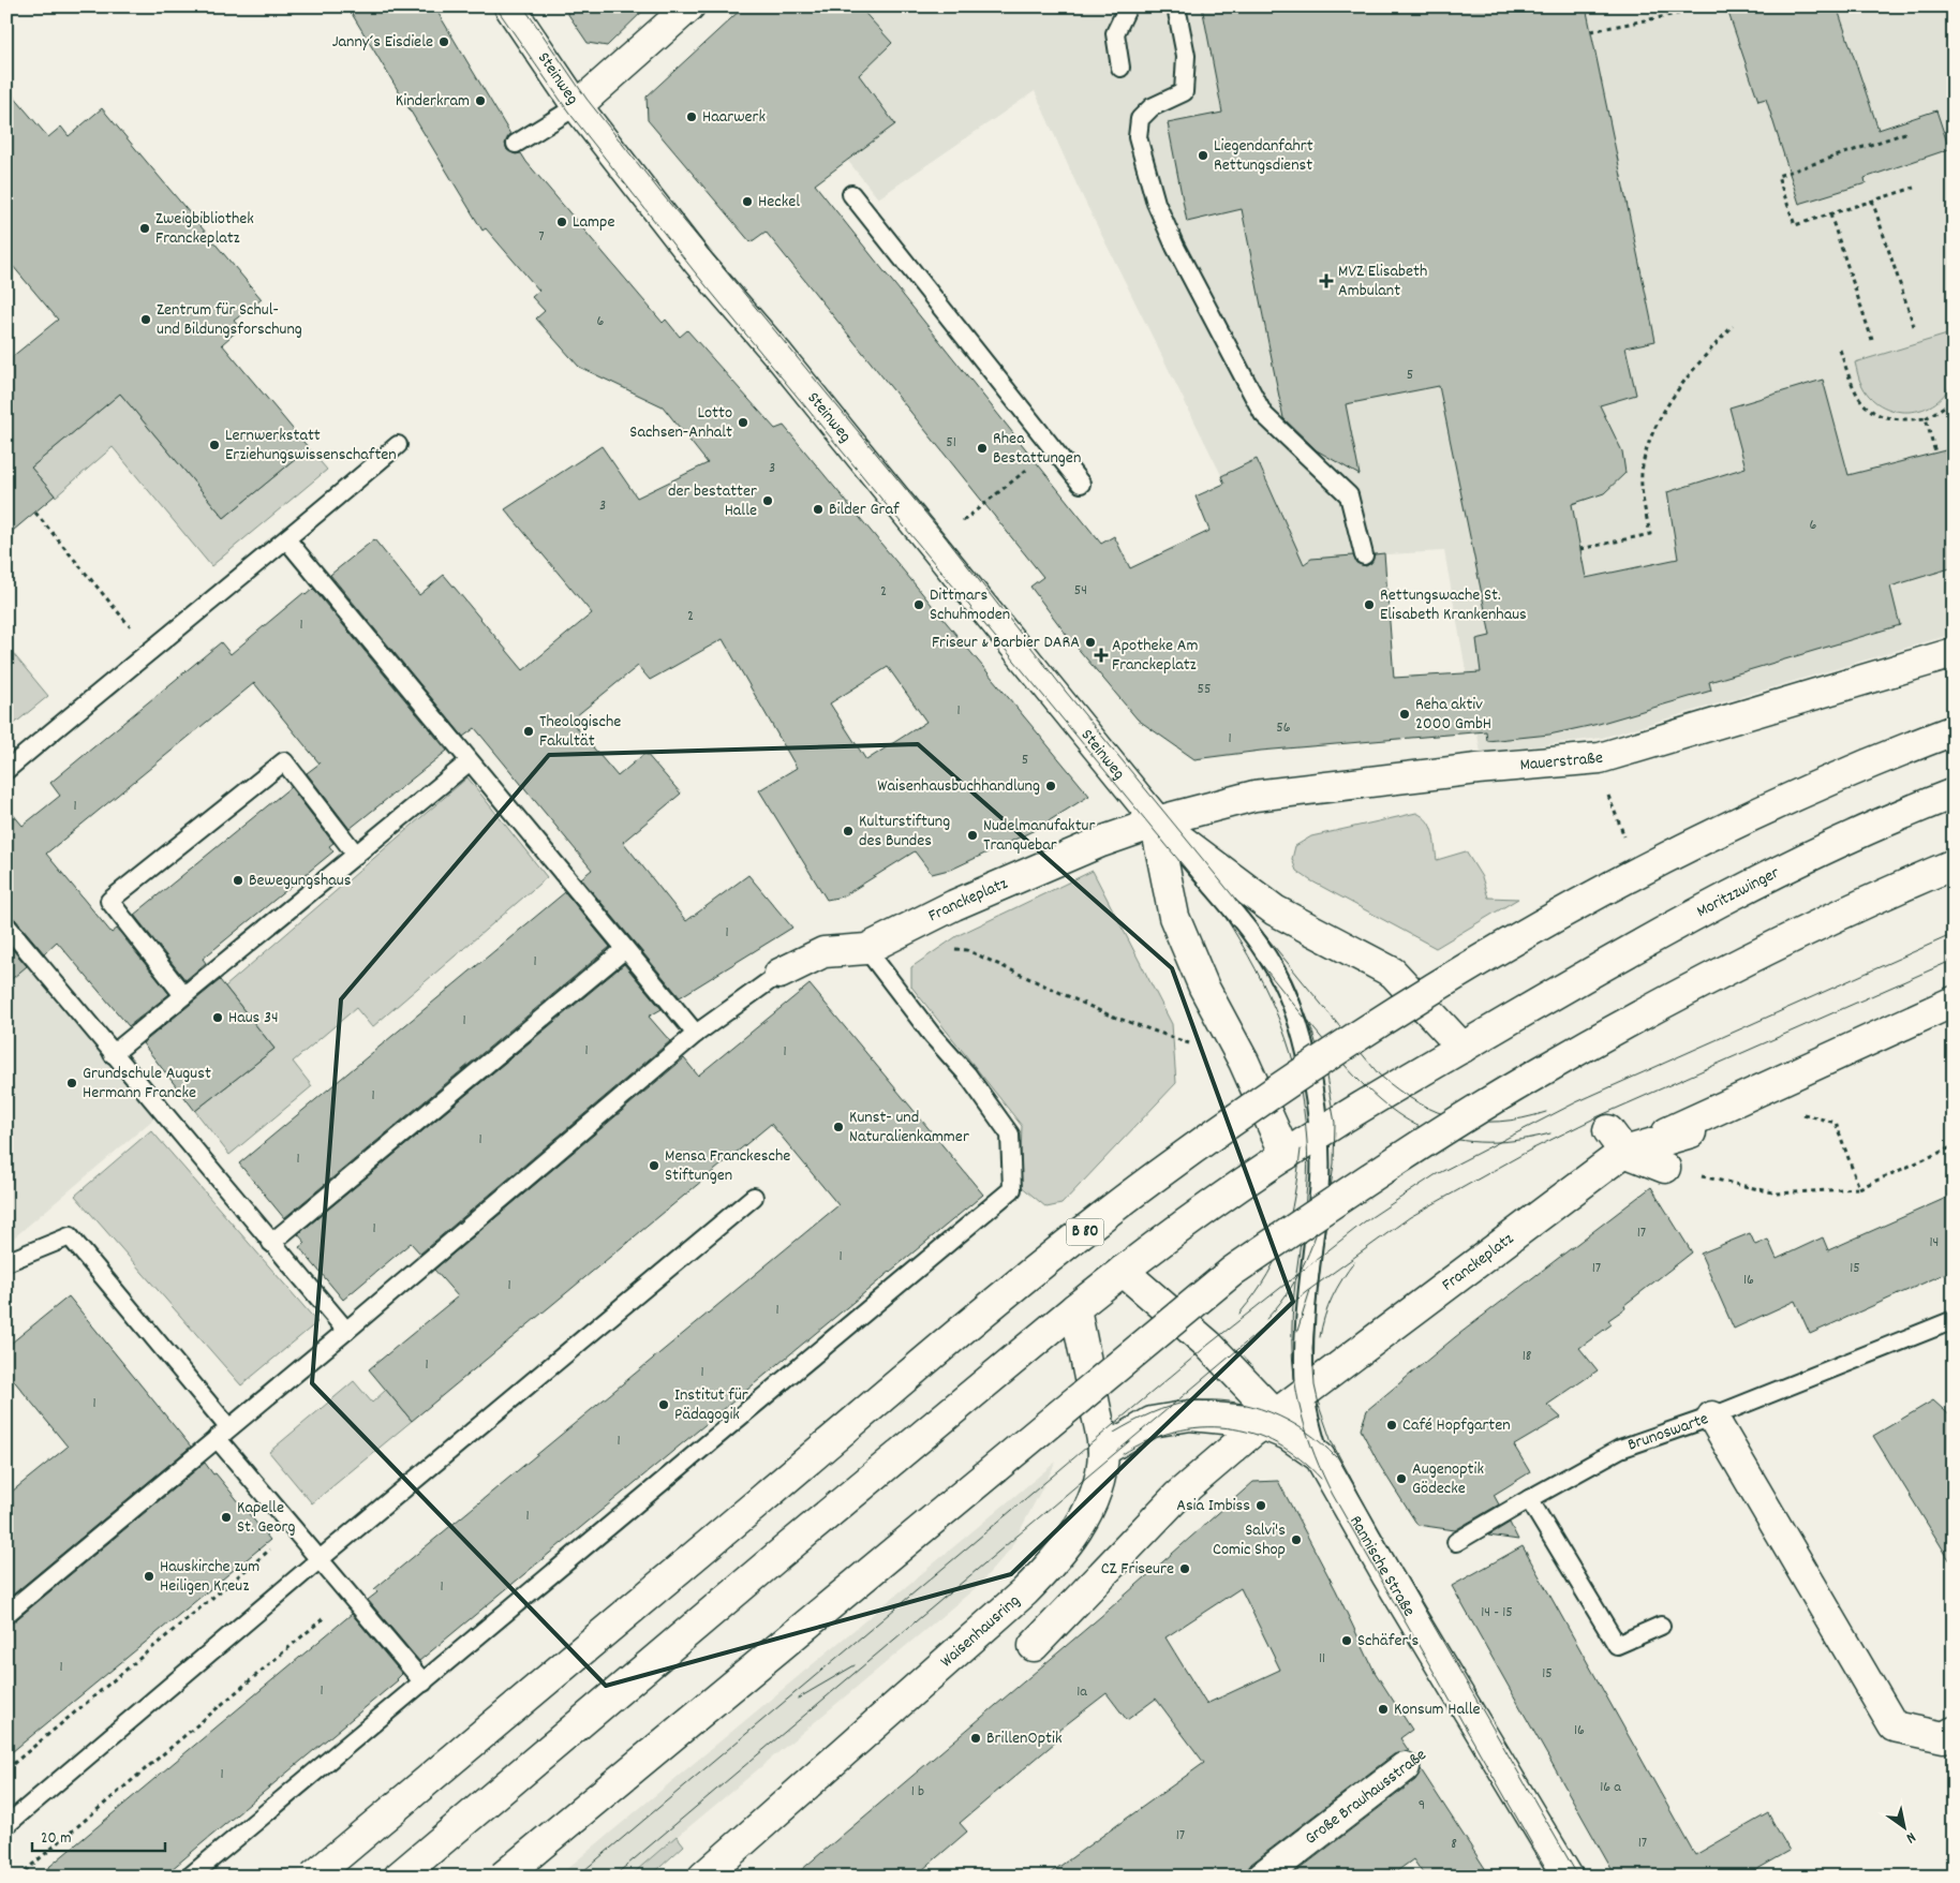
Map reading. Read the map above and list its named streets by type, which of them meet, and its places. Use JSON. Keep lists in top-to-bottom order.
{
  "streets": {
    "street": [
      "Steinweg",
      "Mauerstraße",
      "Moritzzwinger",
      "Franckeplatz",
      "B 80",
      "Brunoswarte",
      "Rannische Straße",
      "Waisenhausring",
      "Große Brauhausstraße"
    ]
  },
  "crossings": [
    ["Steinweg", "Mauerstraße"],
    ["Steinweg", "Franckeplatz"],
    ["Mauerstraße", "Franckeplatz"],
    ["Franckeplatz", "Rannische Straße"]
  ],
  "places": {
    "other": [
      "Janny´s Eisdiele",
      "Kinderkram",
      "Haarwerk",
      "Liegendanfahrt Rettungsdienst",
      "Heckel",
      "Lampe",
      "Zweigbibliothek Franckeplatz",
      "Zentrum für Schul- und Bildungsforschung",
      "Lotto Sachsen-Anhalt",
      "Lernwerkstatt Erziehungswissenschaften",
      "Rhea Bestattungen",
      "der bestatter Halle",
      "Bilder Graf",
      "Dittmars Schuhmoden",
      "Rettungswache St. Elisabeth Krankenhaus",
      "Friseur & Barbier DARA",
      "Reha aktiv 2000 GmbH",
      "Theologische Fakultät",
      "Waisenhausbuchhandlung",
      "Kulturstiftung des Bundes",
      "Nudelmanufaktur Tranquebar",
      "Bewegungshaus",
      "Haus 34",
      "Grundschule August Hermann Francke",
      "Kunst- und Naturalienkammer",
      "Mensa Franckesche Stiftungen",
      "Institut für Pädagogik",
      "Café Hopfgarten",
      "Augenoptik Gödecke",
      "Asia Imbiss",
      "Kapelle St. Georg",
      "Salvi's Comic Shop",
      "CZ Friseure",
      "Hauskirche zum Heiligen Kreuz",
      "Schäfer's",
      "Konsum Halle",
      "BrillenOptik"
    ],
    "health": ["MVZ Elisabeth Ambulant", "Apotheke Am Franckeplatz"]
  },
  "house_numbers": [
    "7",
    "6",
    "5",
    "51",
    "3",
    "3",
    "6",
    "54",
    "2",
    "2",
    "1",
    "55",
    "1",
    "56",
    "1",
    "5",
    "1",
    "1",
    "1",
    "1",
    "1",
    "1",
    "1",
    "1",
    "1",
    "1",
    "17",
    "14",
    "1",
    "17",
    "15",
    "16",
    "1",
    "1",
    "18",
    "1",
    "1",
    "1",
    "1",
    "1",
    "1",
    "14 - 15",
    "11",
    "1",
    "15",
    "1",
    "1a",
    "16",
    "1",
    "16 a",
    "1 b",
    "9",
    "17",
    "17",
    "8"
  ],
  "scale_bar": "20 m",
  "north": "bottom right"
}
